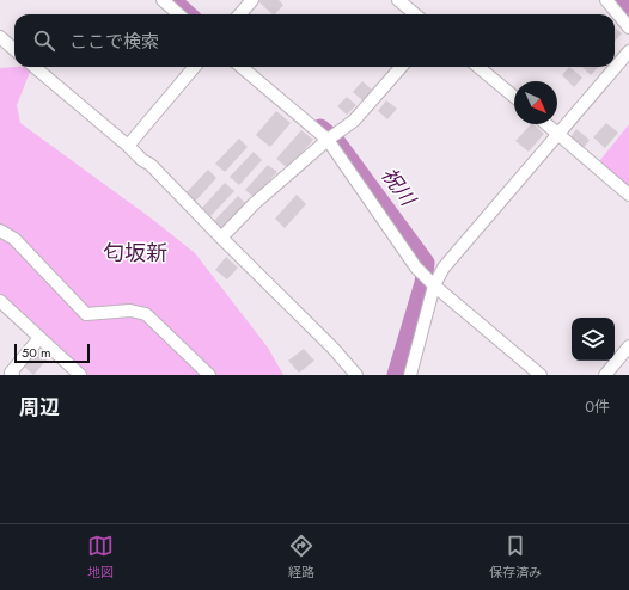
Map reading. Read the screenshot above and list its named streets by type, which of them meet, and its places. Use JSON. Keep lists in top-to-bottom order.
{
  "districts": ["匂坂新"],
  "water": ["祝川"],
  "scale_bar": "50 m",
  "north": "bottom right",
  "page": {
    "search": "ここで検索",
    "scale": "50 m",
    "heading": ["周辺", "0件"],
    "nav": ["地図", "経路", "保存済み"]
  }
}
